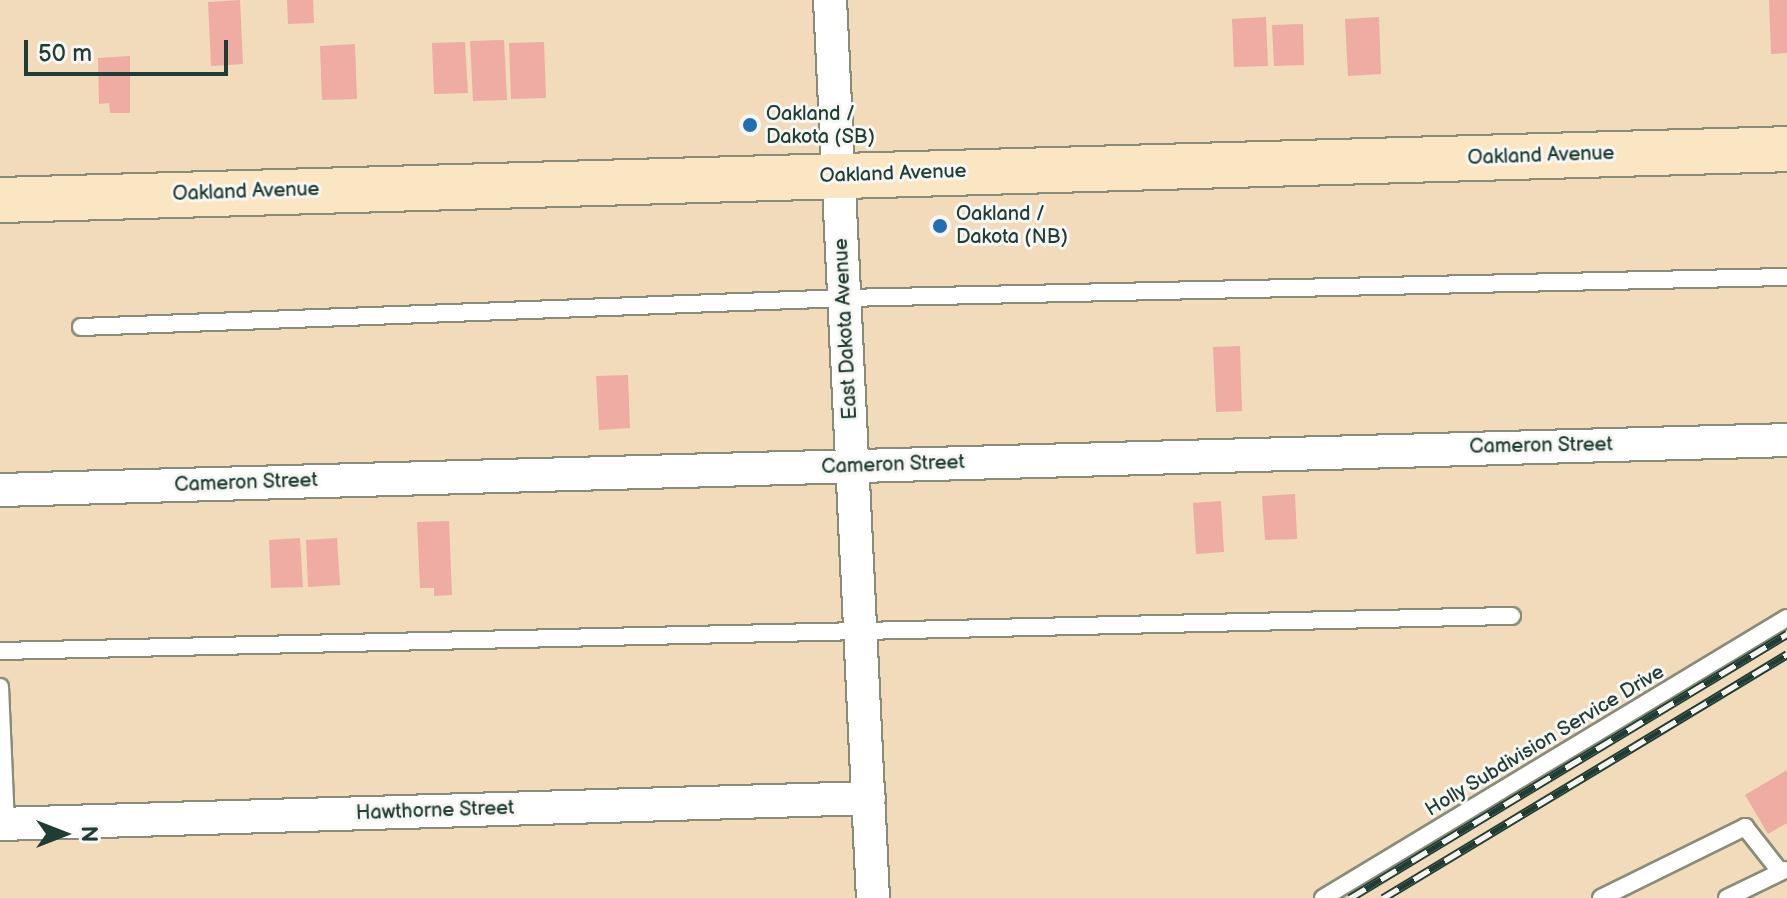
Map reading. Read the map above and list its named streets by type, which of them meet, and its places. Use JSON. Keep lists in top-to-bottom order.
{
  "streets": {
    "street": [
      "Oakland Avenue",
      "East Dakota Avenue",
      "Cameron Street",
      "Hawthorne Street"
    ],
    "lane": ["Holly Subdivision Service Drive"]
  },
  "crossings": [
    ["Oakland Avenue", "East Dakota Avenue"],
    ["East Dakota Avenue", "Cameron Street"],
    ["East Dakota Avenue", "Hawthorne Street"]
  ],
  "places": ["Oakland / Dakota (SB)", "Oakland / Dakota (NB)"],
  "scale_bar": "50 m",
  "north": "right"
}
